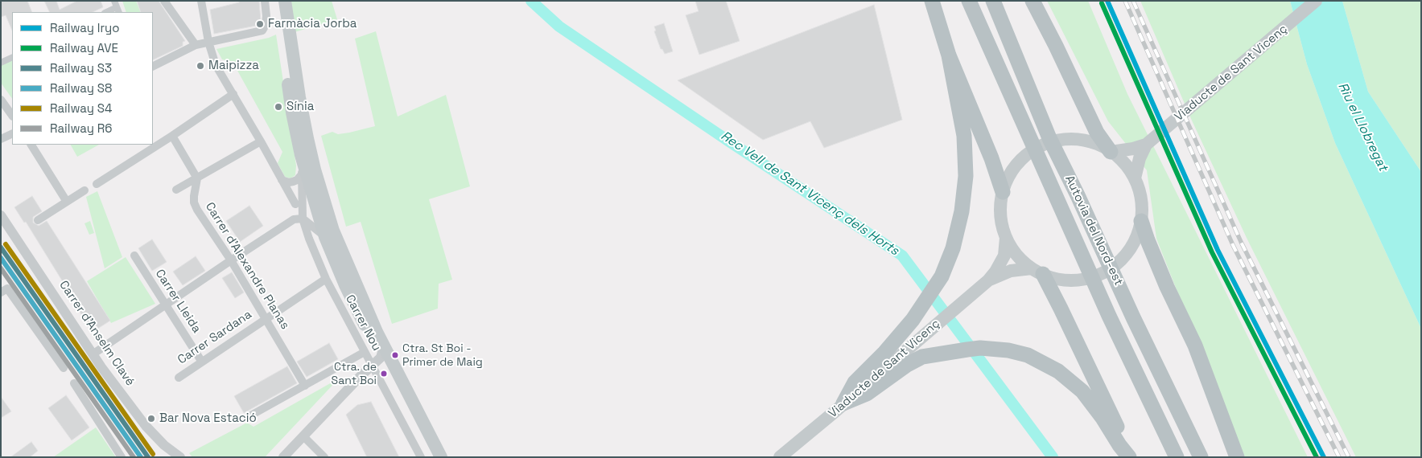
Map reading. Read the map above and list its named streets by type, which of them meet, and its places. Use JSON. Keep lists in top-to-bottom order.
{
  "streets": {
    "highway": ["Autovia del Nord-est"],
    "main road": ["Viaducte de Sant Vicenç"],
    "street": [
      "Carrer d'Alexandre Planas",
      "Carrer Lleida",
      "Carrer Nou",
      "Carrer d'Anselm Clavé",
      "Carrer Sardana"
    ]
  },
  "crossings": [
    ["Carrer d'Alexandre Planas", "Carrer Sardana"],
    ["Carrer Lleida", "Carrer Sardana"],
    ["Carrer Nou", "Carrer Sardana"]
  ],
  "water": ["Riu el Llobregat", "Rec Vell de Sant Vicenç dels Horts"],
  "places": [
    "Farmàcia Jorba",
    "Maipizza",
    "Sínia",
    "Ctra. St Boi - Primer de Maig",
    "Ctra. de Sant Boi",
    "Bar Nova Estació"
  ],
  "lines": [
    "rail line Iryo",
    "rail line AVE",
    "rail line S4",
    "rail line S3",
    "rail line S8",
    "rail line R6"
  ],
  "legend": [
    "Railway Iryo",
    "Railway AVE",
    "Railway S3",
    "Railway S8",
    "Railway S4",
    "Railway R6"
  ]
}
